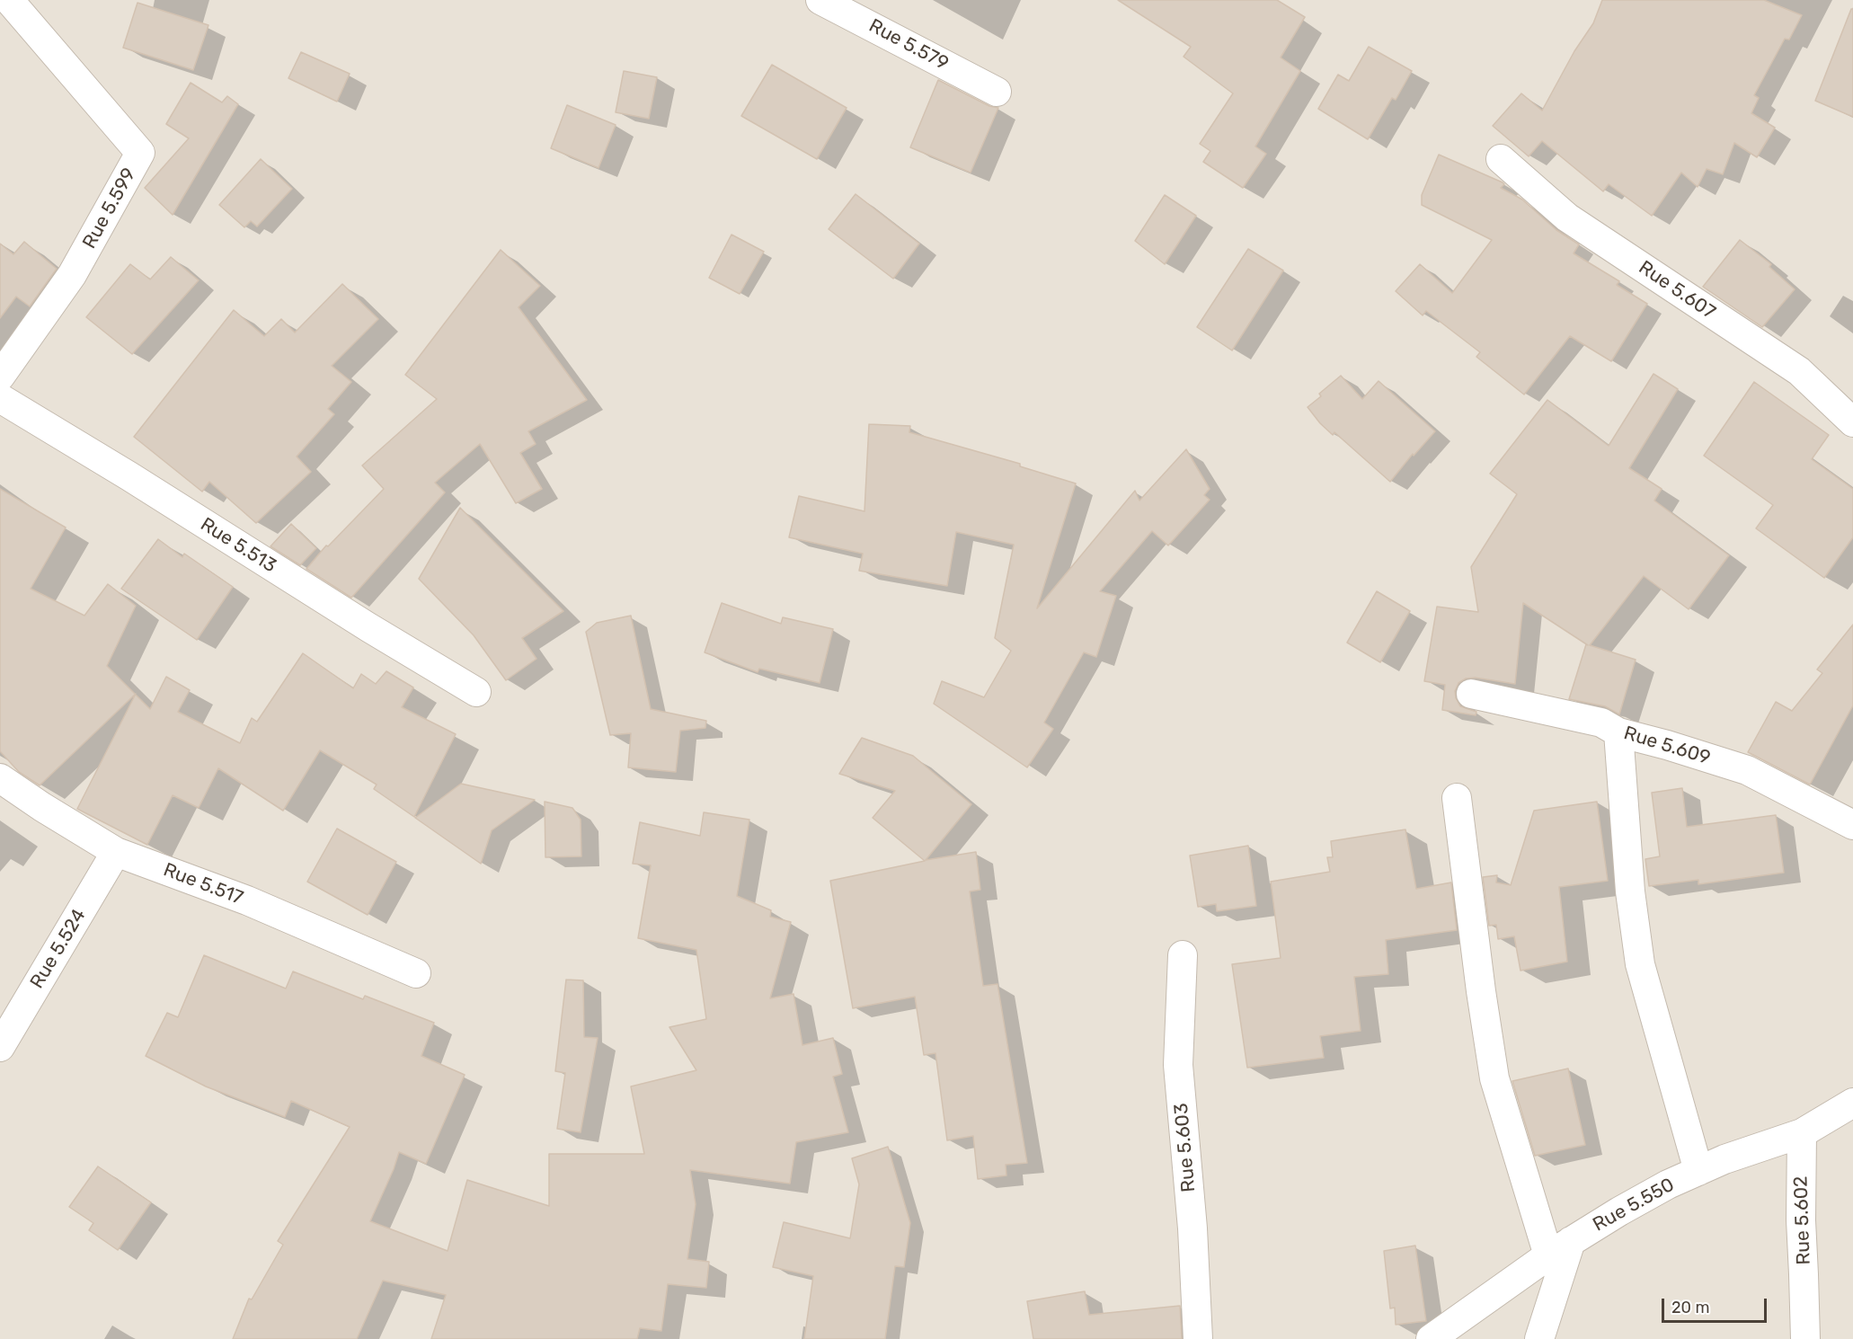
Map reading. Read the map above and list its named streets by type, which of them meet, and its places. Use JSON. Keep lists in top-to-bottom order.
{
  "streets": {
    "street": [
      "Rue 5.579",
      "Rue 5.599",
      "Rue 5.607",
      "Rue 5.513",
      "Rue 5.609",
      "Rue 5.517",
      "Rue 5.524",
      "Rue 5.603",
      "Rue 5.550",
      "Rue 5.602"
    ]
  },
  "crossings": [
    ["Rue 5.517", "Rue 5.524"],
    ["Rue 5.550", "Rue 5.602"]
  ],
  "scale_bar": "20 m"
}
